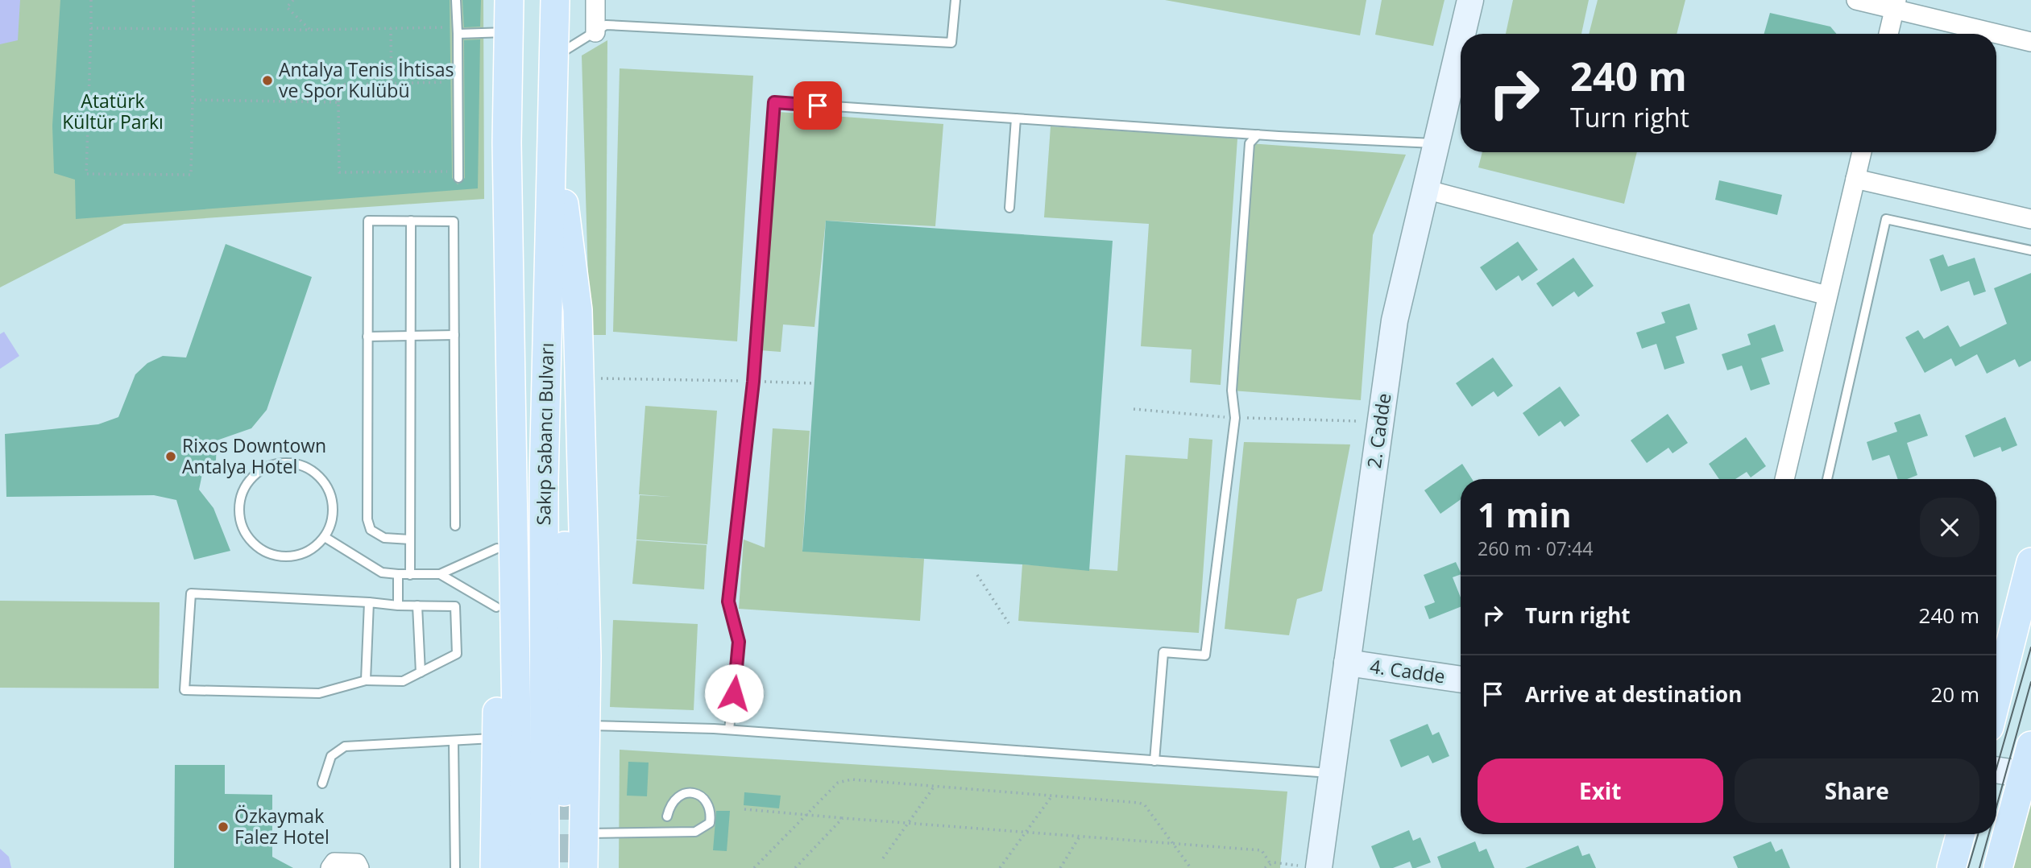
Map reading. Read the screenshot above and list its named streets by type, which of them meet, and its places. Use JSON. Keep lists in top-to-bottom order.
{
  "streets": {
    "main road": ["Sakıp Sabancı Bulvarı"],
    "street": ["2. Cadde", "4. Cadde"]
  },
  "crossings": [
    ["2. Cadde", "4. Cadde"]
  ],
  "parks": ["Atatürk Kültür Parkı"],
  "places": ["Antalya Tenis İhtisas ve Spor Kulübü", "Rixos Downtown Antalya Hotel", "Özkaymak Falez Hotel"],
  "page": {
    "turn": ["240 m", "Turn right"],
    "heading": ["1 min", "260 m · 07:44"],
    "list": [
      {
        "name": "Turn right",
        "value": "240 m"
      },
      {
        "name": "Arrive at destination",
        "value": "20 m"
      }
    ],
    "buttons": ["Exit", "Share"]
  }
}
